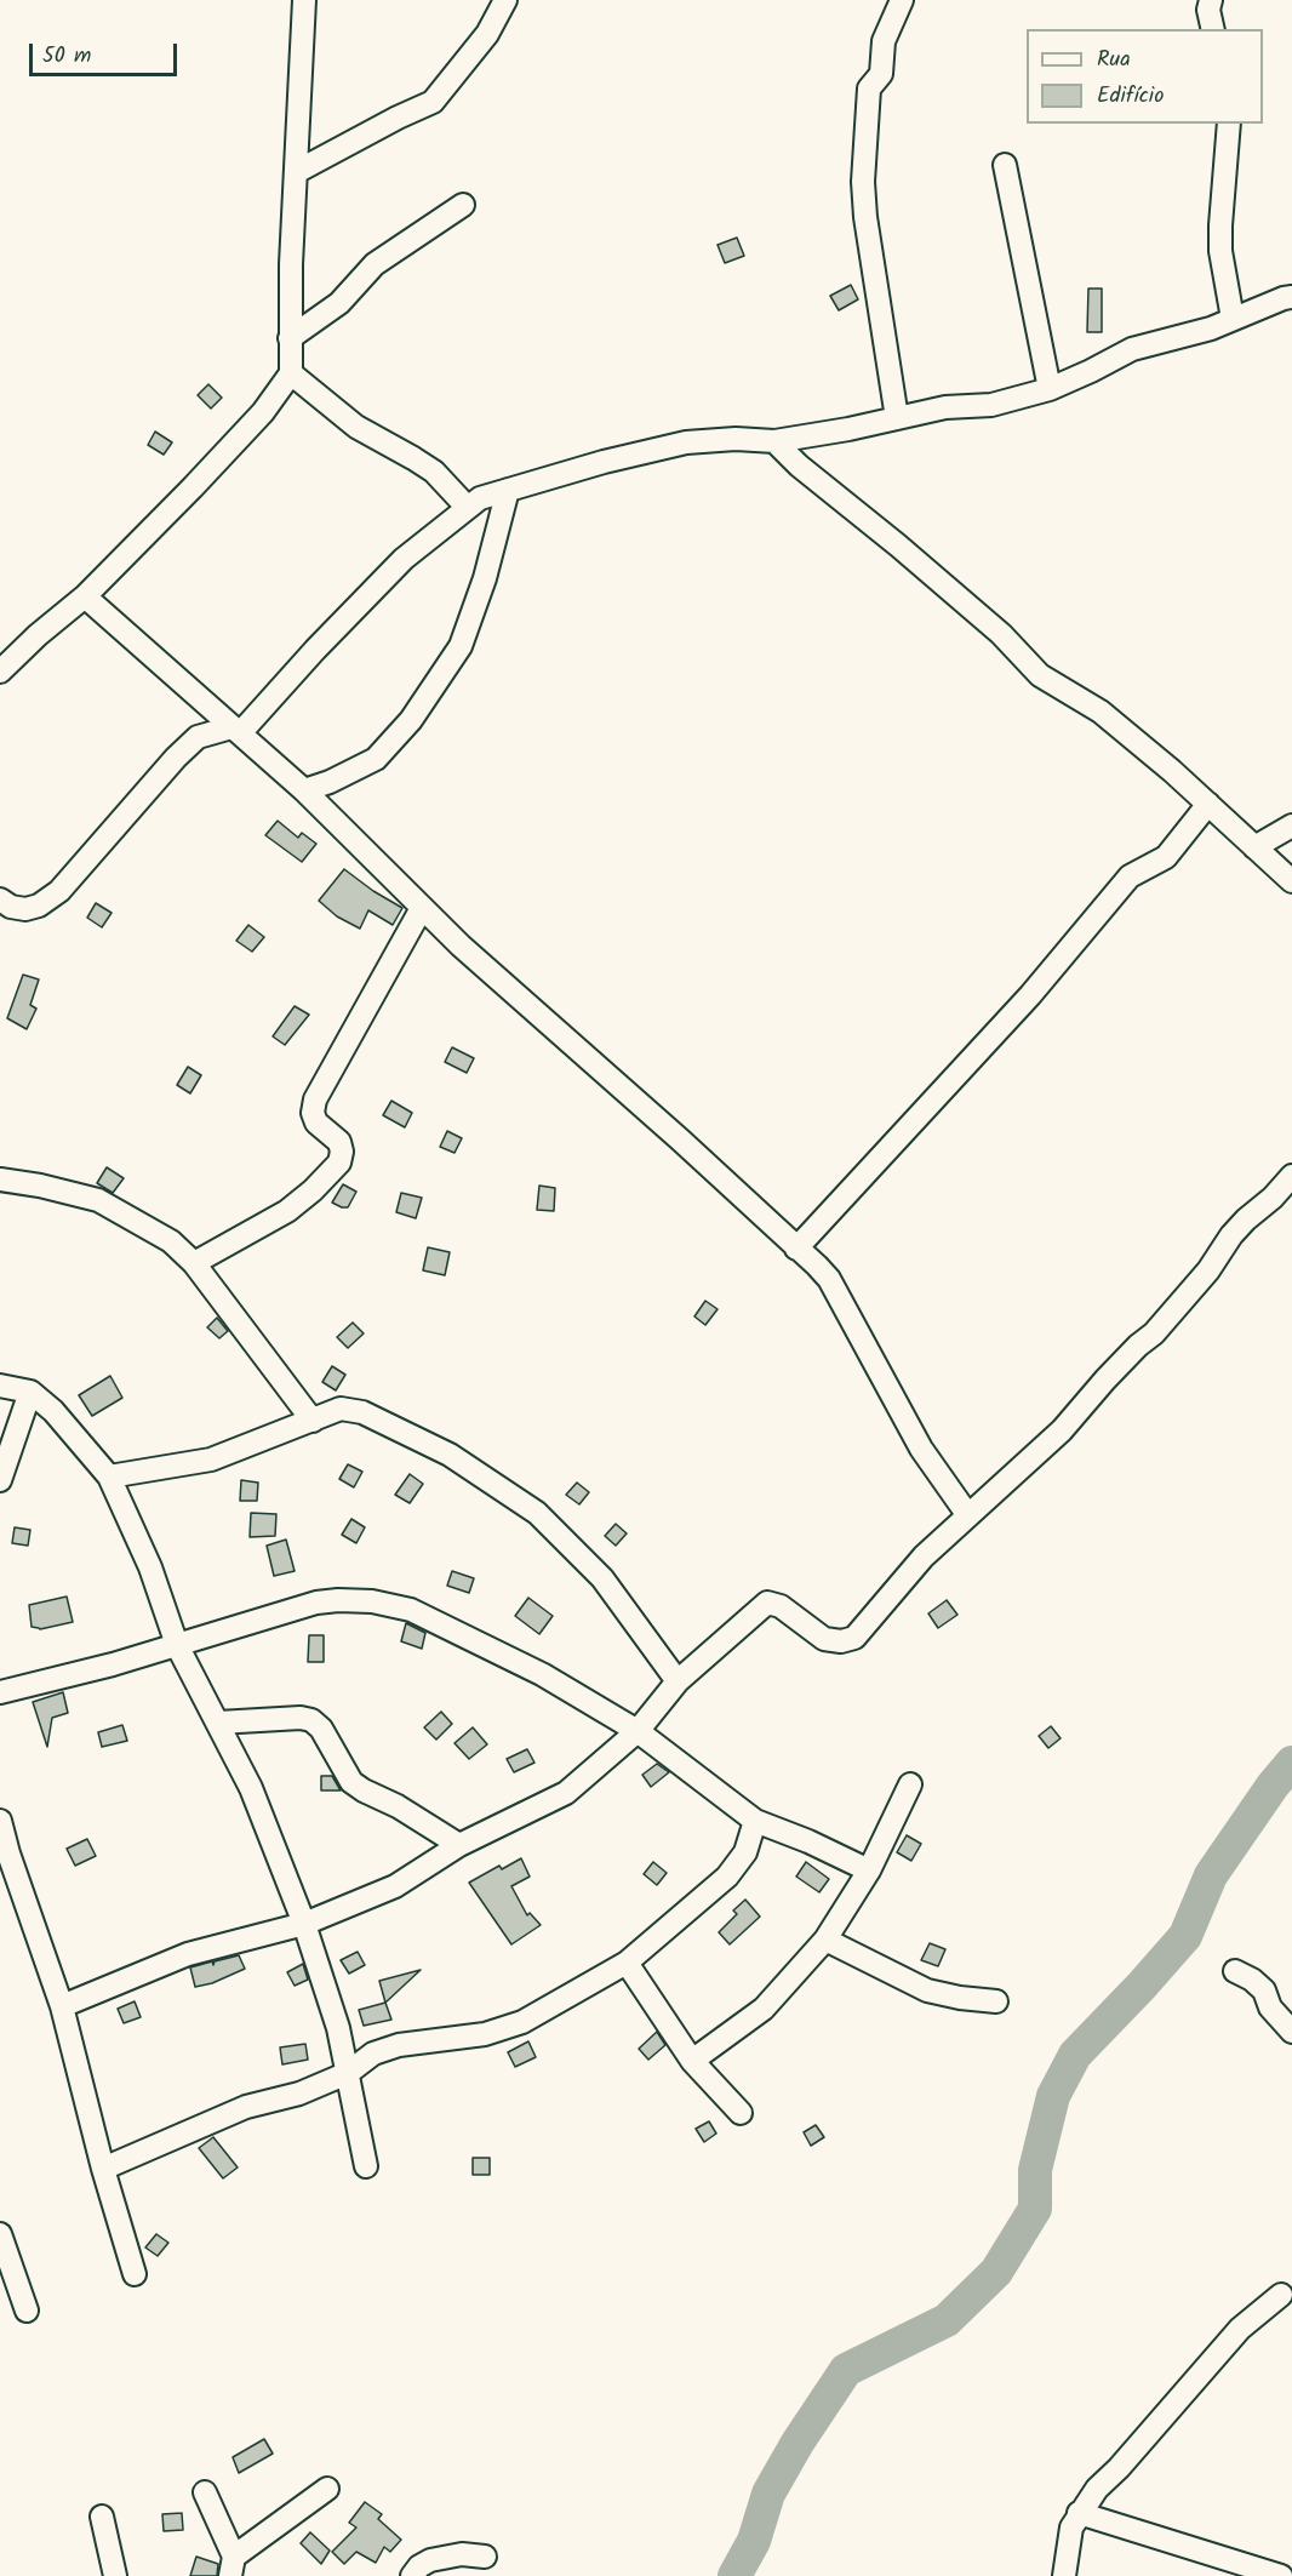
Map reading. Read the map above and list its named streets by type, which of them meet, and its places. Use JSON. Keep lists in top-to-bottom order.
{
  "legend": ["Rua", "Edifício"],
  "scale_bar": "50 m"
}
